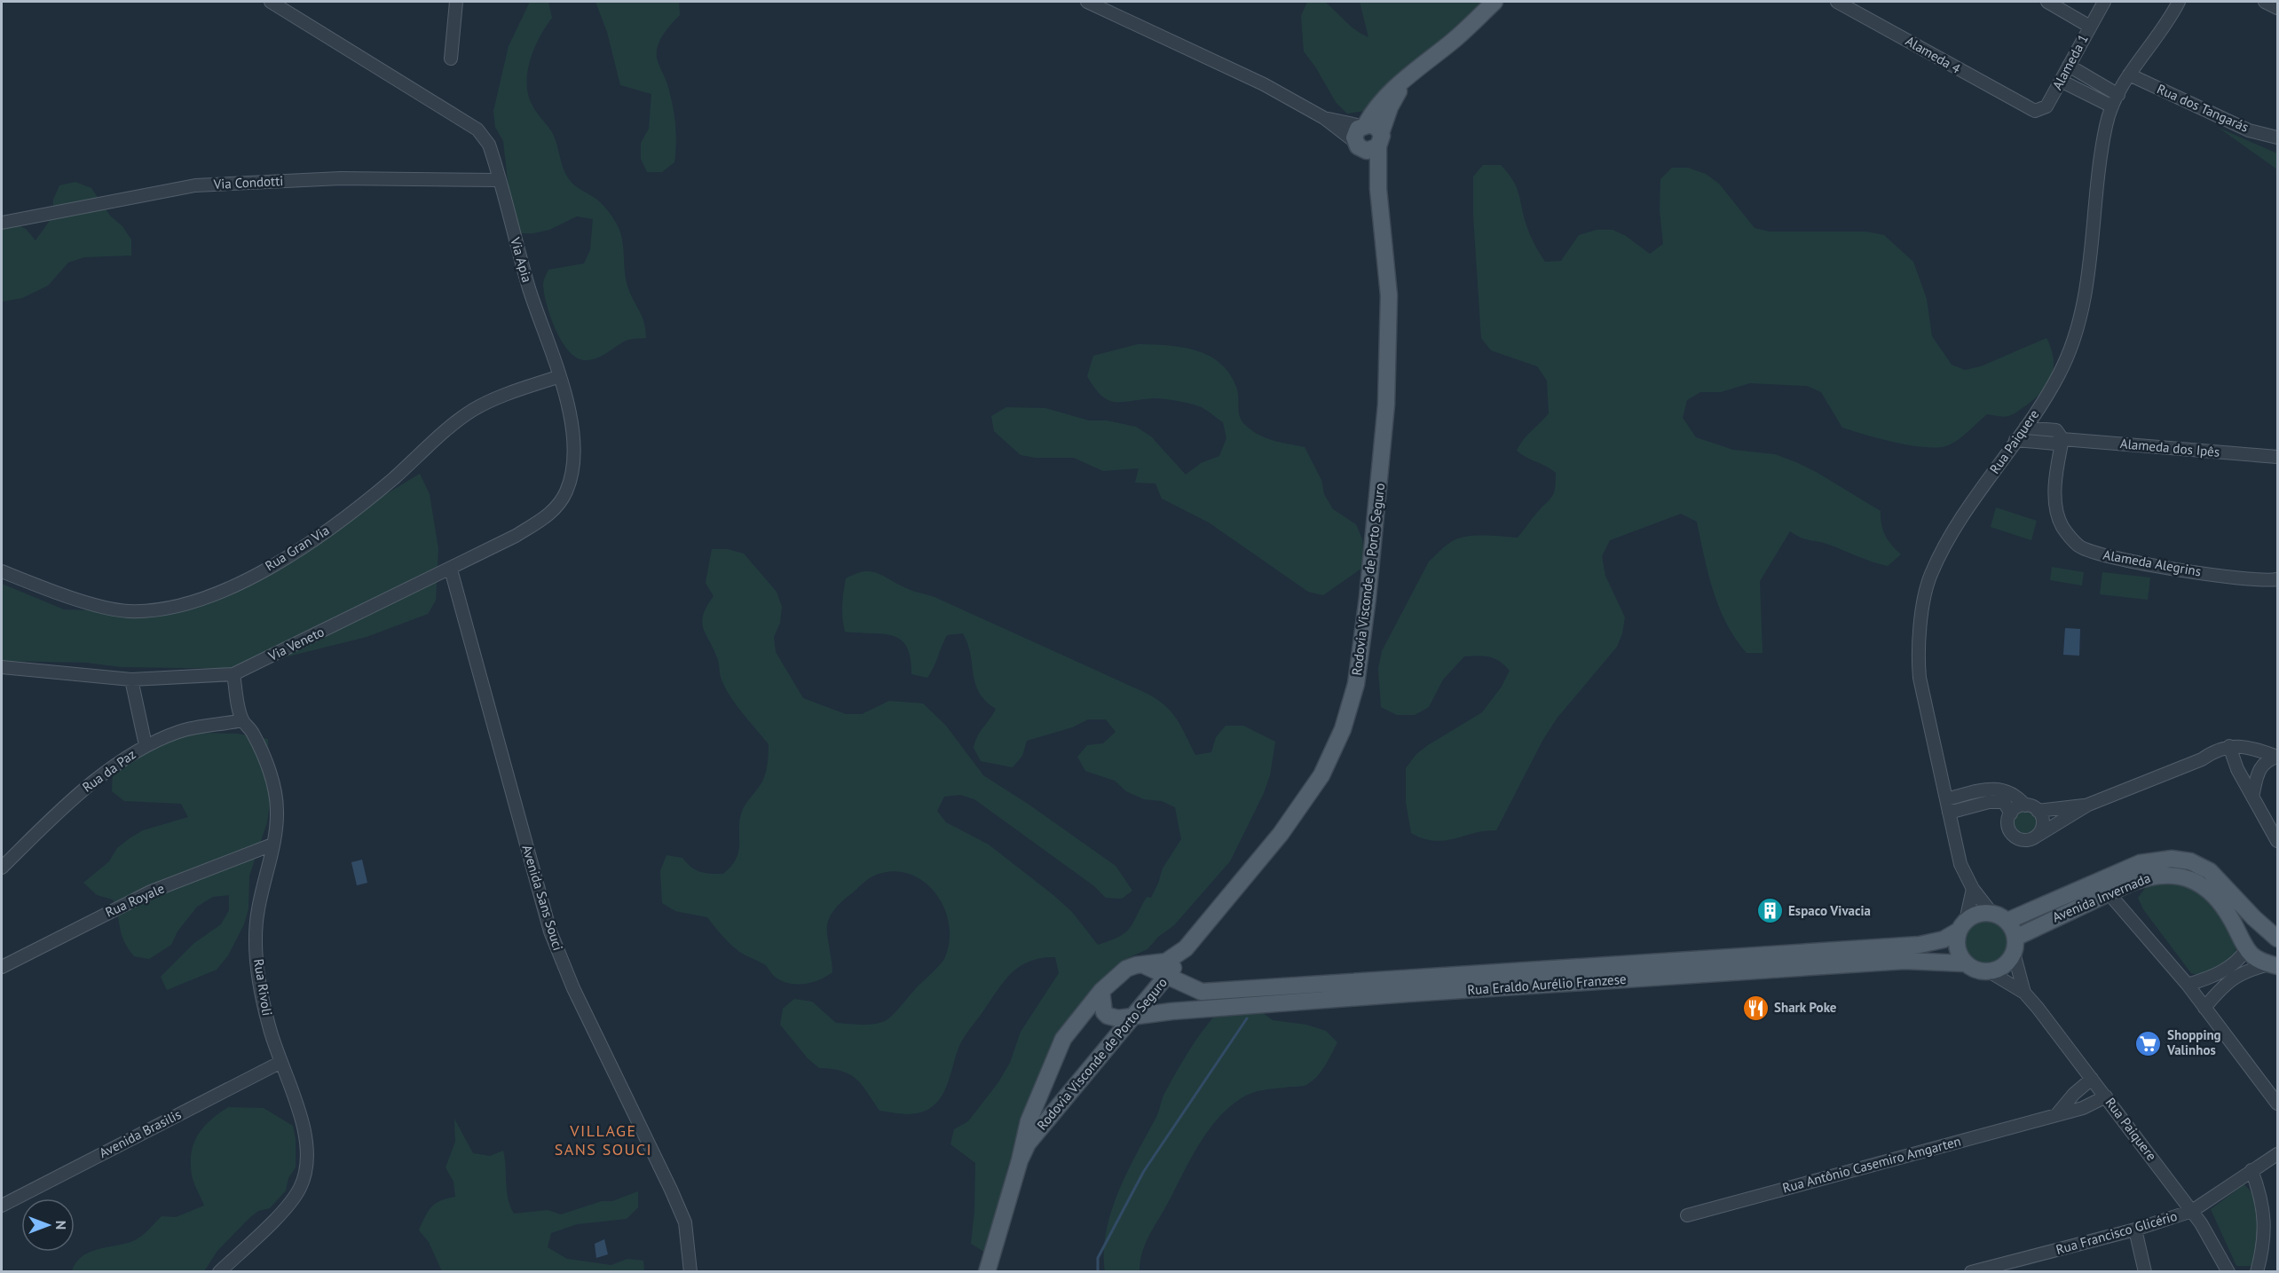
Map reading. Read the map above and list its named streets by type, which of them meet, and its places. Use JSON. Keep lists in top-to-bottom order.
{
  "streets": {
    "main road": ["Rodovia Visconde de Porto Seguro", "Avenida Invernada", "Rua Eraldo Aurélio Franzese"],
    "street": [
      "Alameda 4",
      "Alameda 1",
      "Rua dos Tangarás",
      "Via Condotti",
      "Via Apia",
      "Rua Paiquere",
      "Alameda dos Ipês",
      "Rua Gran Via",
      "Alameda Alegrins",
      "Via Veneto",
      "Rua da Paz",
      "Avenida Sans Souci",
      "Rua Royale",
      "Rua Rivoli",
      "Avenida Brasilis",
      "Rua Antônio Casemiro Amgarten",
      "Rua Francisco Glicério"
    ]
  },
  "crossings": [
    ["Alameda 4", "Alameda 1"],
    ["Rua dos Tangarás", "Rua Paiquere"],
    ["Via Condotti", "Via Apia"],
    ["Via Apia", "Rua Gran Via"],
    ["Via Apia", "Via Veneto"],
    ["Via Apia", "Avenida Sans Souci"],
    ["Rua Paiquere", "Avenida Invernada"],
    ["Rua Paiquere", "Rua Eraldo Aurélio Franzese"],
    ["Rua Paiquere", "Rua Antônio Casemiro Amgarten"],
    ["Rua Paiquere", "Rua Francisco Glicério"],
    ["Alameda dos Ipês", "Alameda Alegrins"],
    ["Rodovia Visconde de Porto Seguro", "Rua Eraldo Aurélio Franzese"],
    ["Via Veneto", "Avenida Sans Souci"],
    ["Via Veneto", "Rua Rivoli"],
    ["Rua da Paz", "Rua Rivoli"],
    ["Avenida Invernada", "Rua Eraldo Aurélio Franzese"],
    ["Rua Royale", "Rua Rivoli"],
    ["Rua Rivoli", "Avenida Brasilis"]
  ],
  "districts": ["VILLAGE SANS SOUCI"],
  "places": {
    "building": ["Espaco Vivacia"],
    "restaurant": ["Shark Poke"],
    "supermarket": ["Shopping Valinhos"]
  },
  "north": "right"
}
